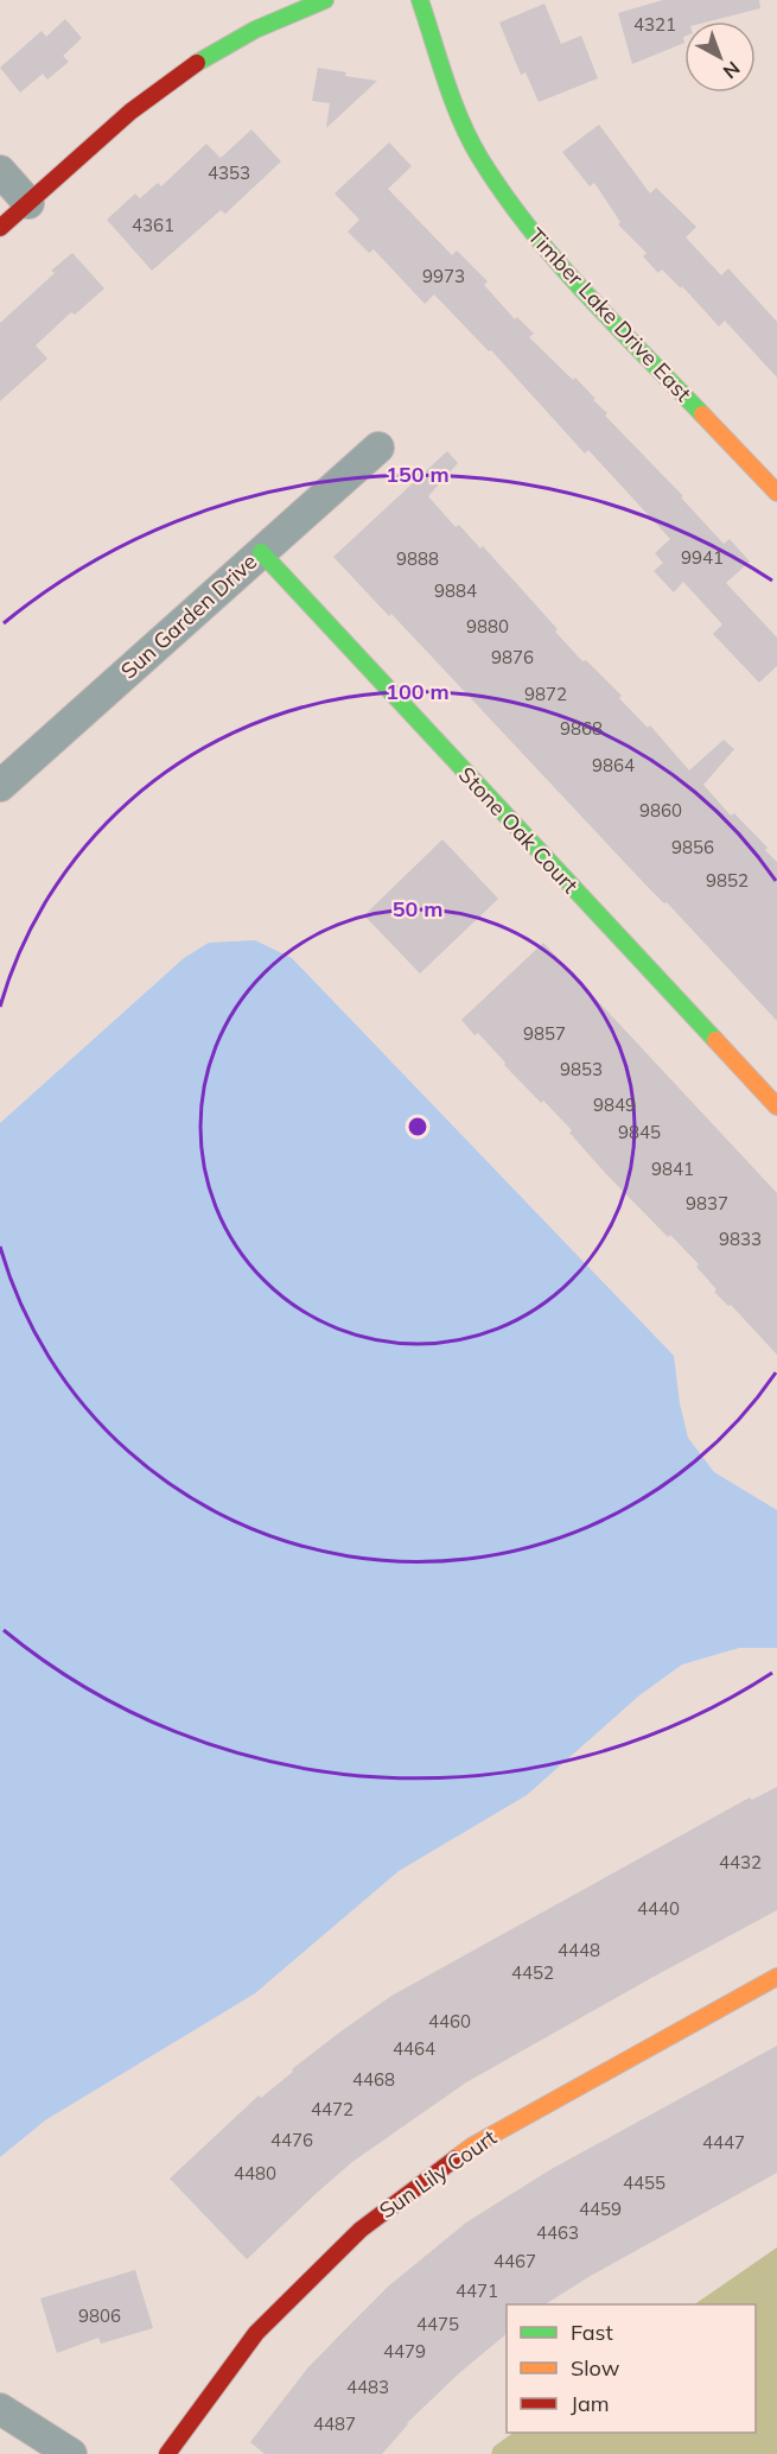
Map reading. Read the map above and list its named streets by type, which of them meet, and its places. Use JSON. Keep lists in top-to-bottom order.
{
  "streets": {
    "street": [
      "Timber Lake Drive East",
      "Sun Garden Drive",
      "Stone Oak Court",
      "Sun Lily Court"
    ]
  },
  "crossings": [
    ["Sun Garden Drive", "Stone Oak Court"]
  ],
  "house_numbers": [
    "4321",
    "4353",
    "4361",
    "9973",
    "9941",
    "9888",
    "9884",
    "9880",
    "9876",
    "9872",
    "9868",
    "9864",
    "9860",
    "9856",
    "9852",
    "9857",
    "9853",
    "9849",
    "9845",
    "9841",
    "9837",
    "9833",
    "4432",
    "4440",
    "4448",
    "4452",
    "4460",
    "4464",
    "4468",
    "4472",
    "4476",
    "4447",
    "4480",
    "4455",
    "4459",
    "4463",
    "4467",
    "4471",
    "9806",
    "4475",
    "4479",
    "4483",
    "4487"
  ],
  "legend": ["Fast", "Slow", "Jam"],
  "north": "bottom right",
  "rings": ["150 m", "100 m", "50 m"]
}
